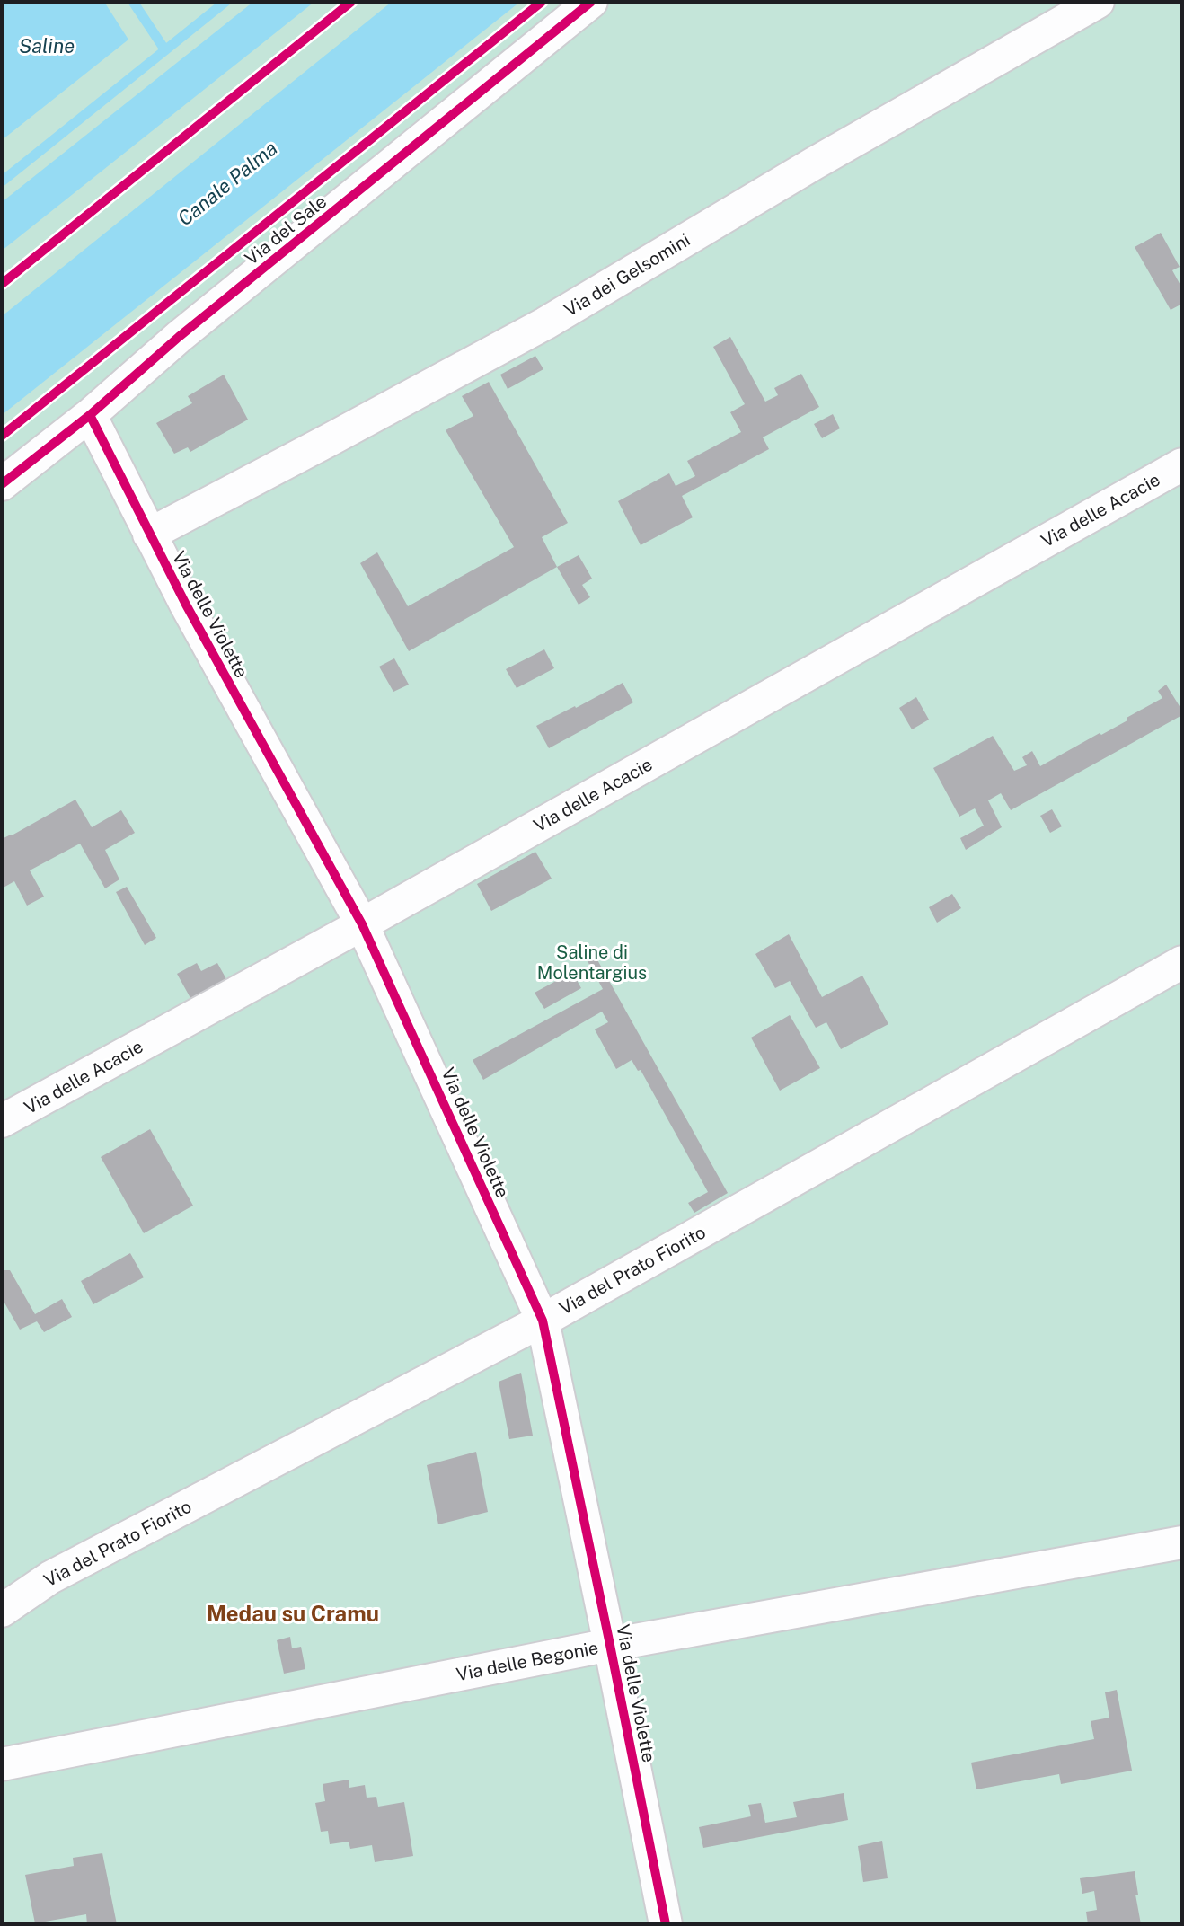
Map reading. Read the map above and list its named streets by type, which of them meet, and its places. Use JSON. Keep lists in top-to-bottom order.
{
  "streets": {
    "street": [
      "Via del Sale",
      "Via dei Gelsomini",
      "Via delle Acacie",
      "Via delle Violette",
      "Via del Prato Fiorito",
      "Via delle Begonie"
    ]
  },
  "crossings": [
    ["Via del Sale", "Via delle Violette"],
    ["Via dei Gelsomini", "Via delle Violette"],
    ["Via delle Acacie", "Via delle Violette"],
    ["Via delle Violette", "Via del Prato Fiorito"],
    ["Via delle Violette", "Via delle Begonie"]
  ],
  "districts": ["Medau su Cramu"],
  "water": ["Saline", "Canale Palma"],
  "parks": ["Saline di Molentargius"]
}
